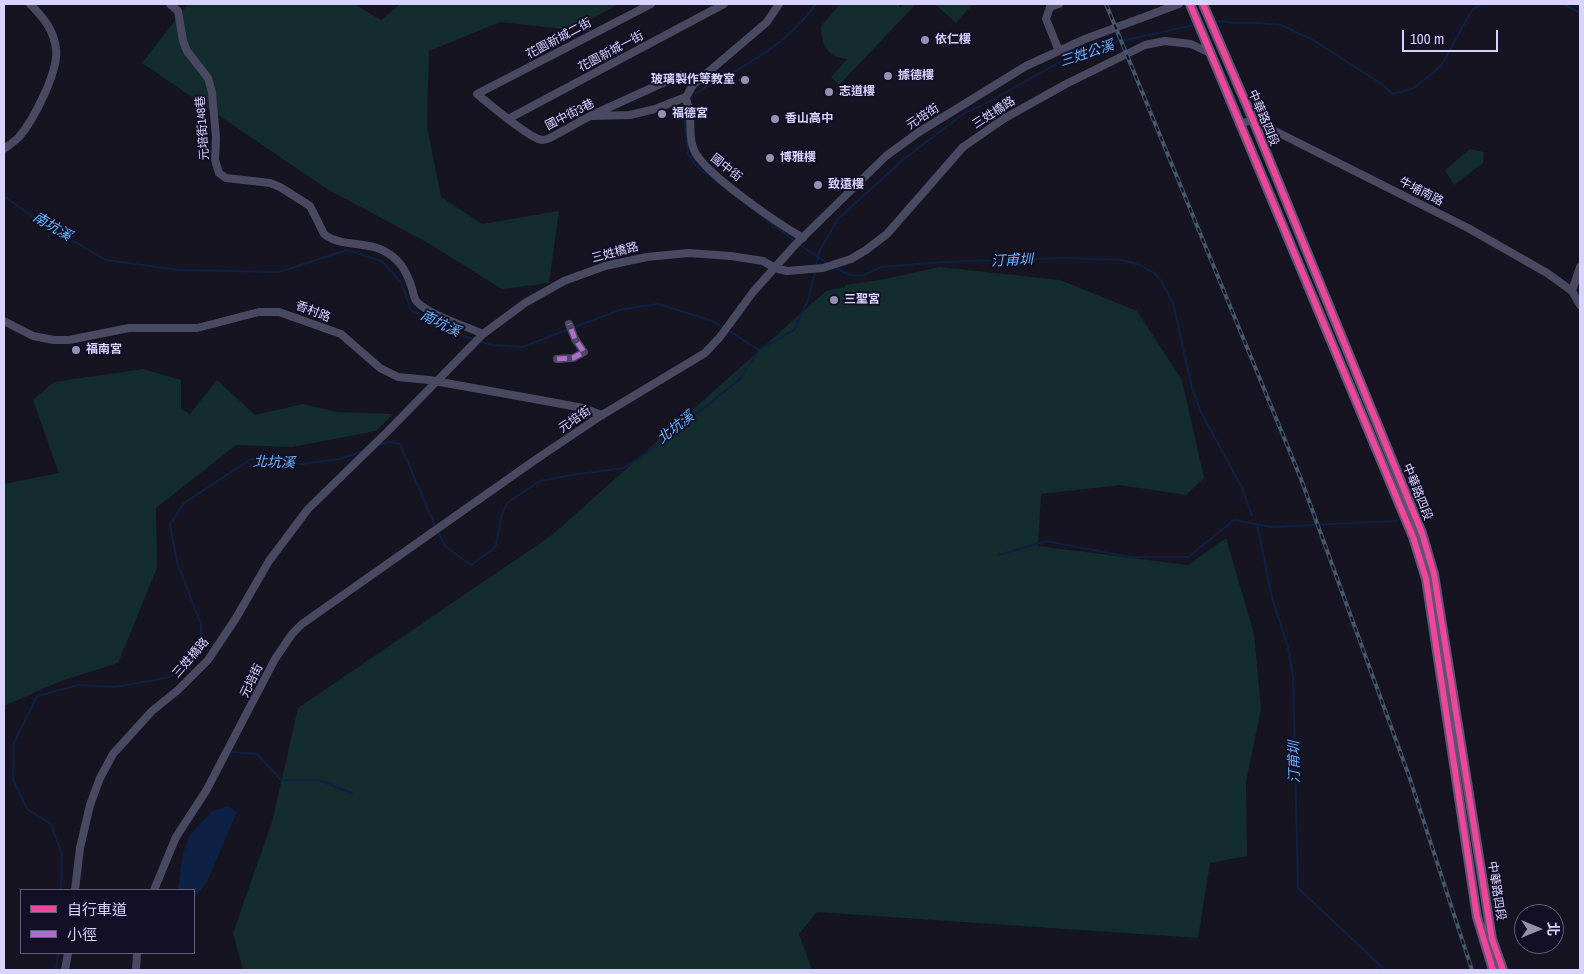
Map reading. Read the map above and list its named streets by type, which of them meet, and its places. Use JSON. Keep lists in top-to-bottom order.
{
  "streets": {
    "main road": ["中華路四段"],
    "street": [
      "花園新城二街",
      "花園新城一街",
      "三姓橋路",
      "國中街3巷",
      "元培街",
      "元培街148巷",
      "國中街",
      "牛埔南路",
      "香村路"
    ]
  },
  "crossings": [
    ["花園新城二街", "國中街3巷"],
    ["花園新城一街", "國中街3巷"],
    ["三姓橋路", "元培街"],
    ["三姓橋路", "中華路四段"],
    ["三姓橋路", "元培街148巷"],
    ["三姓橋路", "香村路"],
    ["元培街", "國中街"],
    ["元培街", "香村路"],
    ["中華路四段", "牛埔南路"]
  ],
  "water": [
    "三姓公溪",
    "南坑溪",
    "汀甫圳",
    "北坑溪"
  ],
  "places": [
    "依仁樓",
    "據德樓",
    "玻璃製作等教室",
    "志道樓",
    "福德宮",
    "香山高中",
    "博雅樓",
    "致遠樓",
    "三聖宮",
    "福南宮"
  ],
  "legend": ["自行車道", "小徑"],
  "scale_bar": "100 m",
  "north": "right"
}
